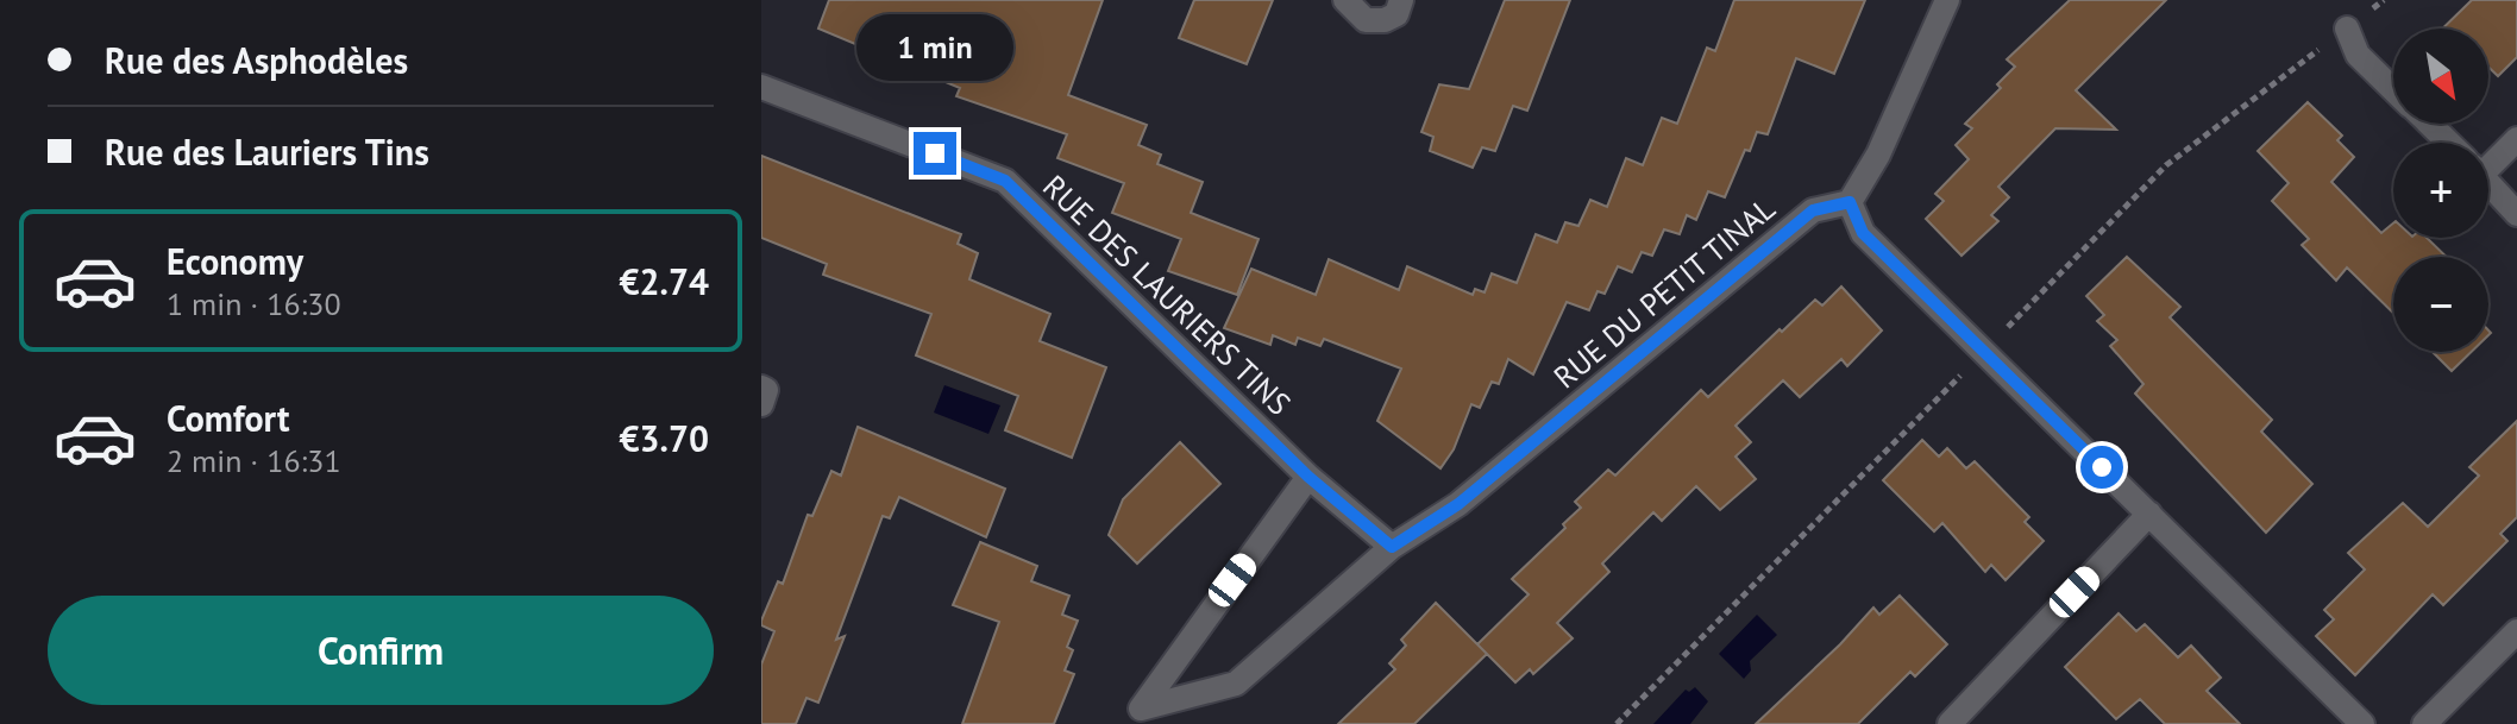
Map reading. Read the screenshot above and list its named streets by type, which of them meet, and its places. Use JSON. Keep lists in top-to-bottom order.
{
  "streets": {
    "street": ["RUE DU PETIT TINAL", "RUE DES LAURIERS TINS"]
  },
  "crossings": [
    ["RUE DU PETIT TINAL", "RUE DES LAURIERS TINS"]
  ],
  "north": "bottom right",
  "page": {
    "banner": ["Rue des Asphodèles", "Rue des Lauriers Tins"],
    "bubble": "1 min",
    "map_buttons": ["+", "−"],
    "list": [
      {
        "name": "Economy",
        "note": "1 min · 16:30",
        "value": "€2.74"
      },
      {
        "name": "Comfort",
        "note": "2 min · 16:31",
        "value": "€3.70"
      }
    ],
    "buttons": "Confirm"
  }
}
